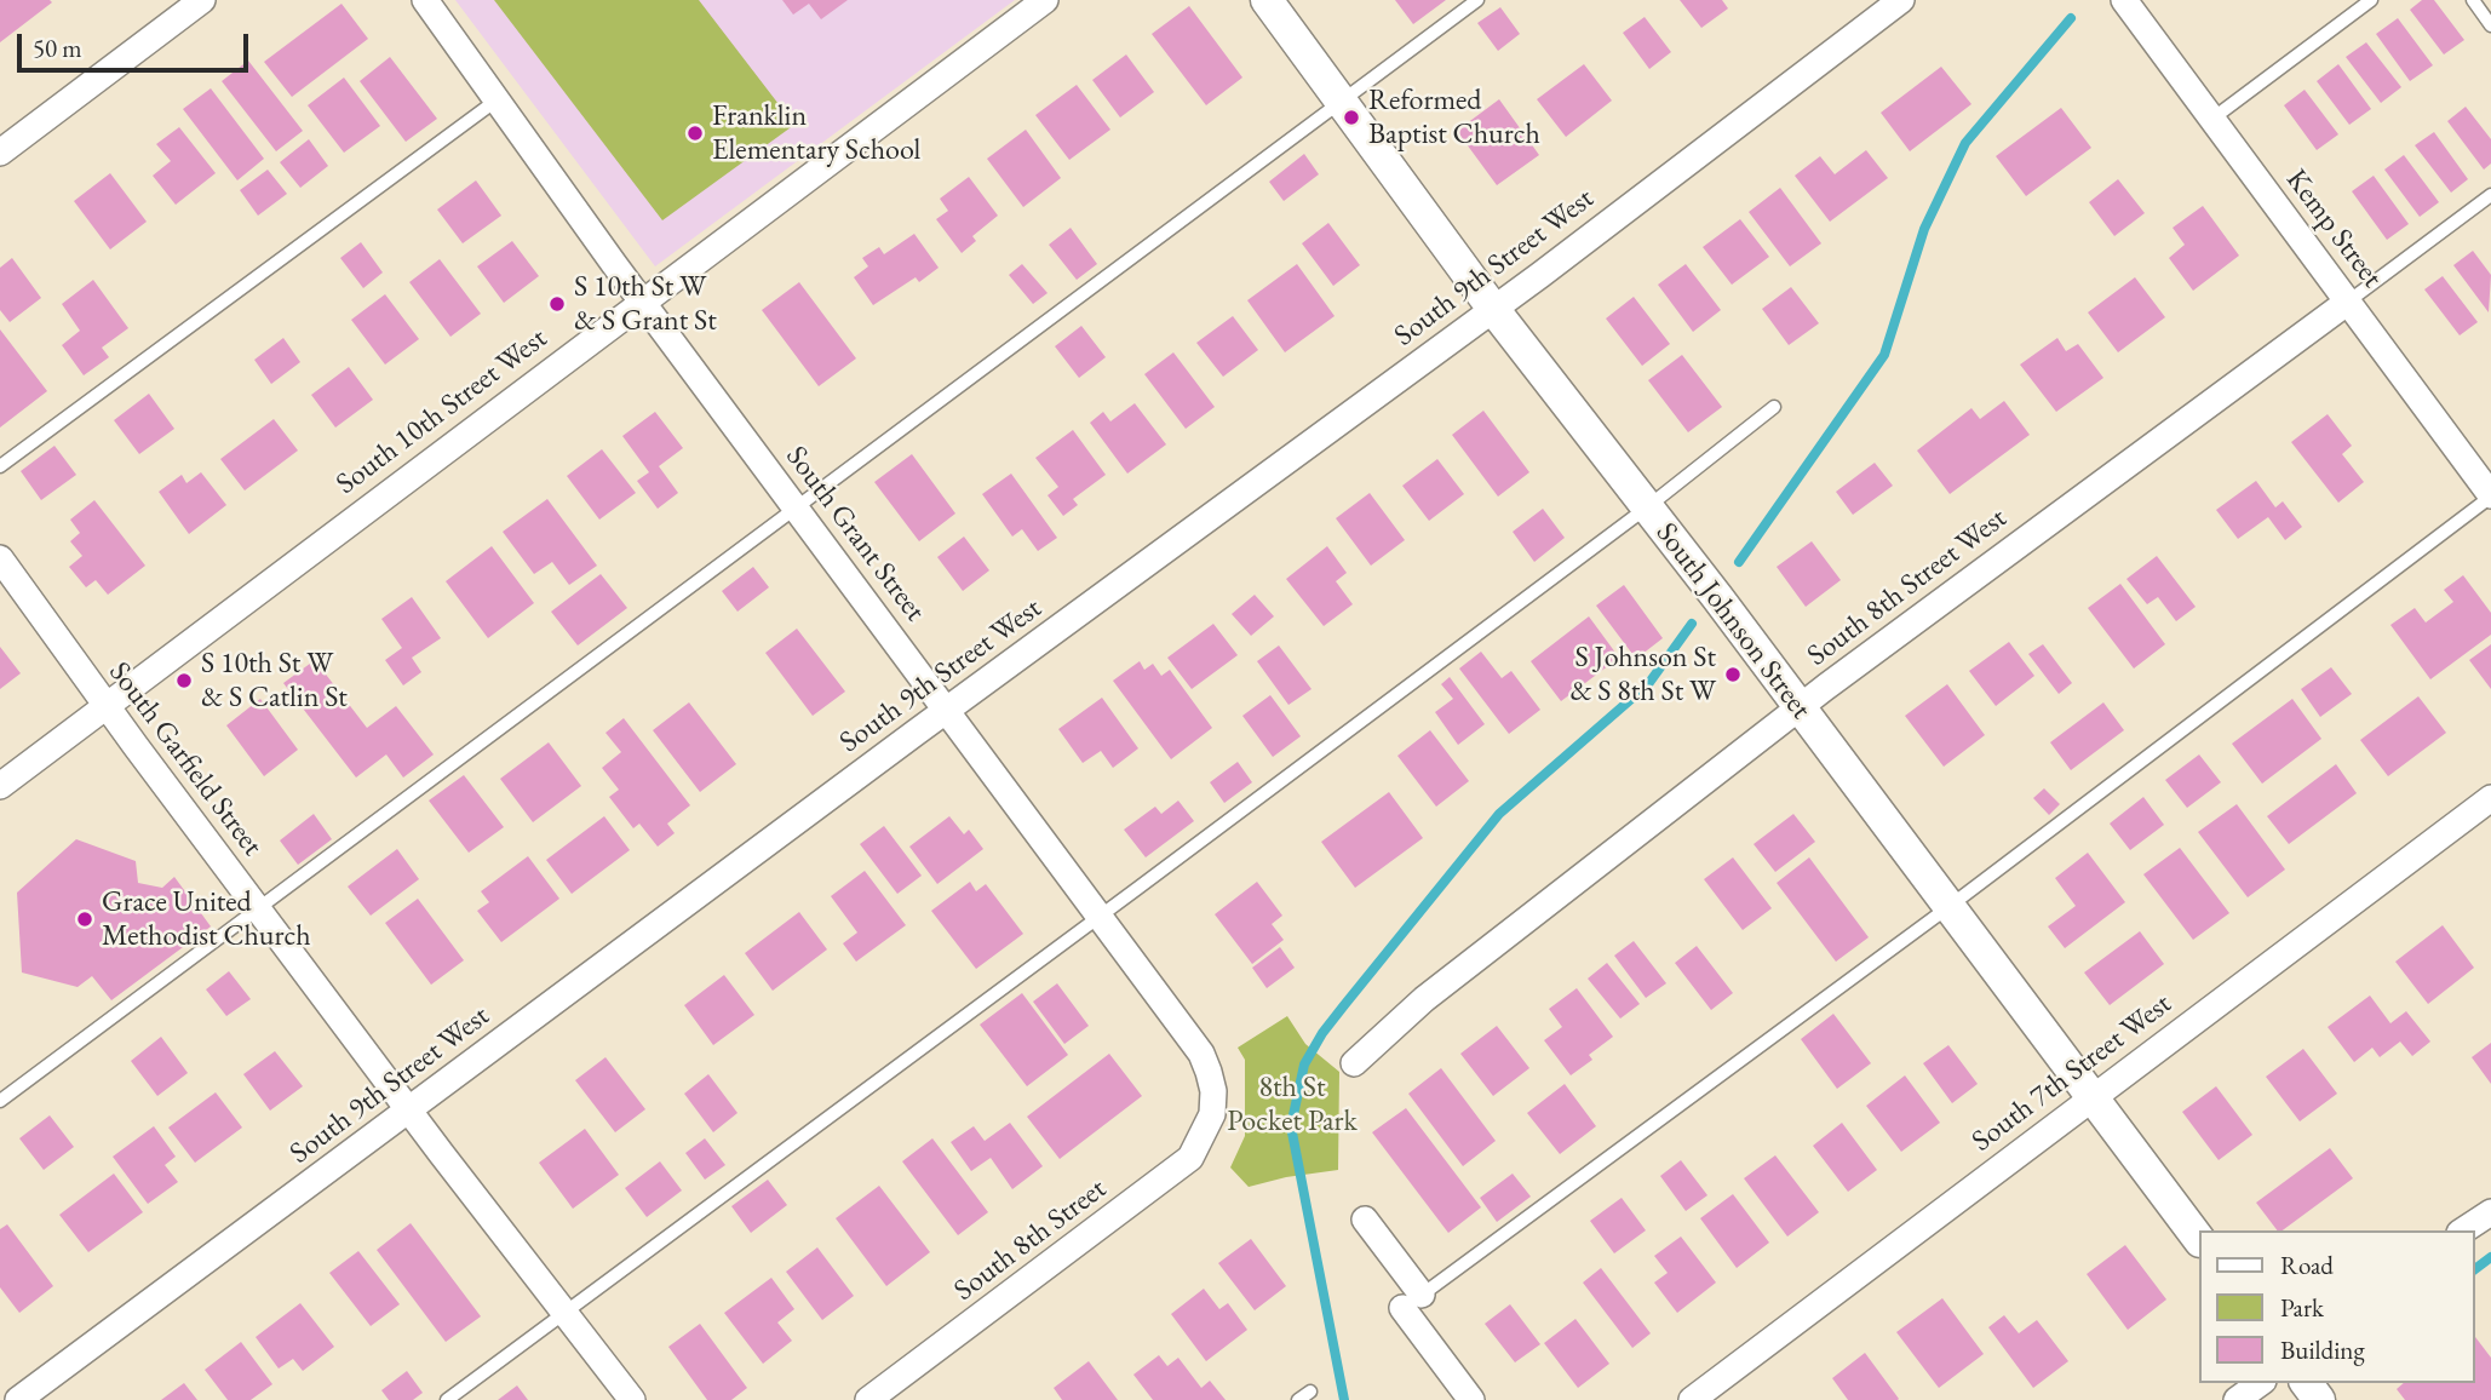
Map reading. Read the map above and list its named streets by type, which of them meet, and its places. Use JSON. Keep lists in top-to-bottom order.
{
  "streets": {
    "street": [
      "Kemp Street",
      "South 9th Street West",
      "South 10th Street West",
      "South Grant Street",
      "South 8th Street West",
      "South Johnson Street",
      "South Garfield Street",
      "South 7th Street West",
      "South 8th Street"
    ]
  },
  "crossings": [
    ["Kemp Street", "South 8th Street West"],
    ["South 9th Street West", "South Grant Street"],
    ["South 9th Street West", "South Johnson Street"],
    ["South 9th Street West", "South Garfield Street"],
    ["South 10th Street West", "South Grant Street"],
    ["South 10th Street West", "South Garfield Street"],
    ["South Grant Street", "South 8th Street"],
    ["South 8th Street West", "South Johnson Street"],
    ["South Johnson Street", "South 7th Street West"]
  ],
  "parks": ["8th St Pocket Park"],
  "places": [
    "Reformed Baptist Church",
    "Franklin Elementary School",
    "S 10th St W & S Grant St",
    "S Johnson St & S 8th St W",
    "S 10th St W & S Catlin St",
    "Grace United Methodist Church"
  ],
  "legend": ["Road", "Park", "Building"],
  "scale_bar": "50 m"
}
